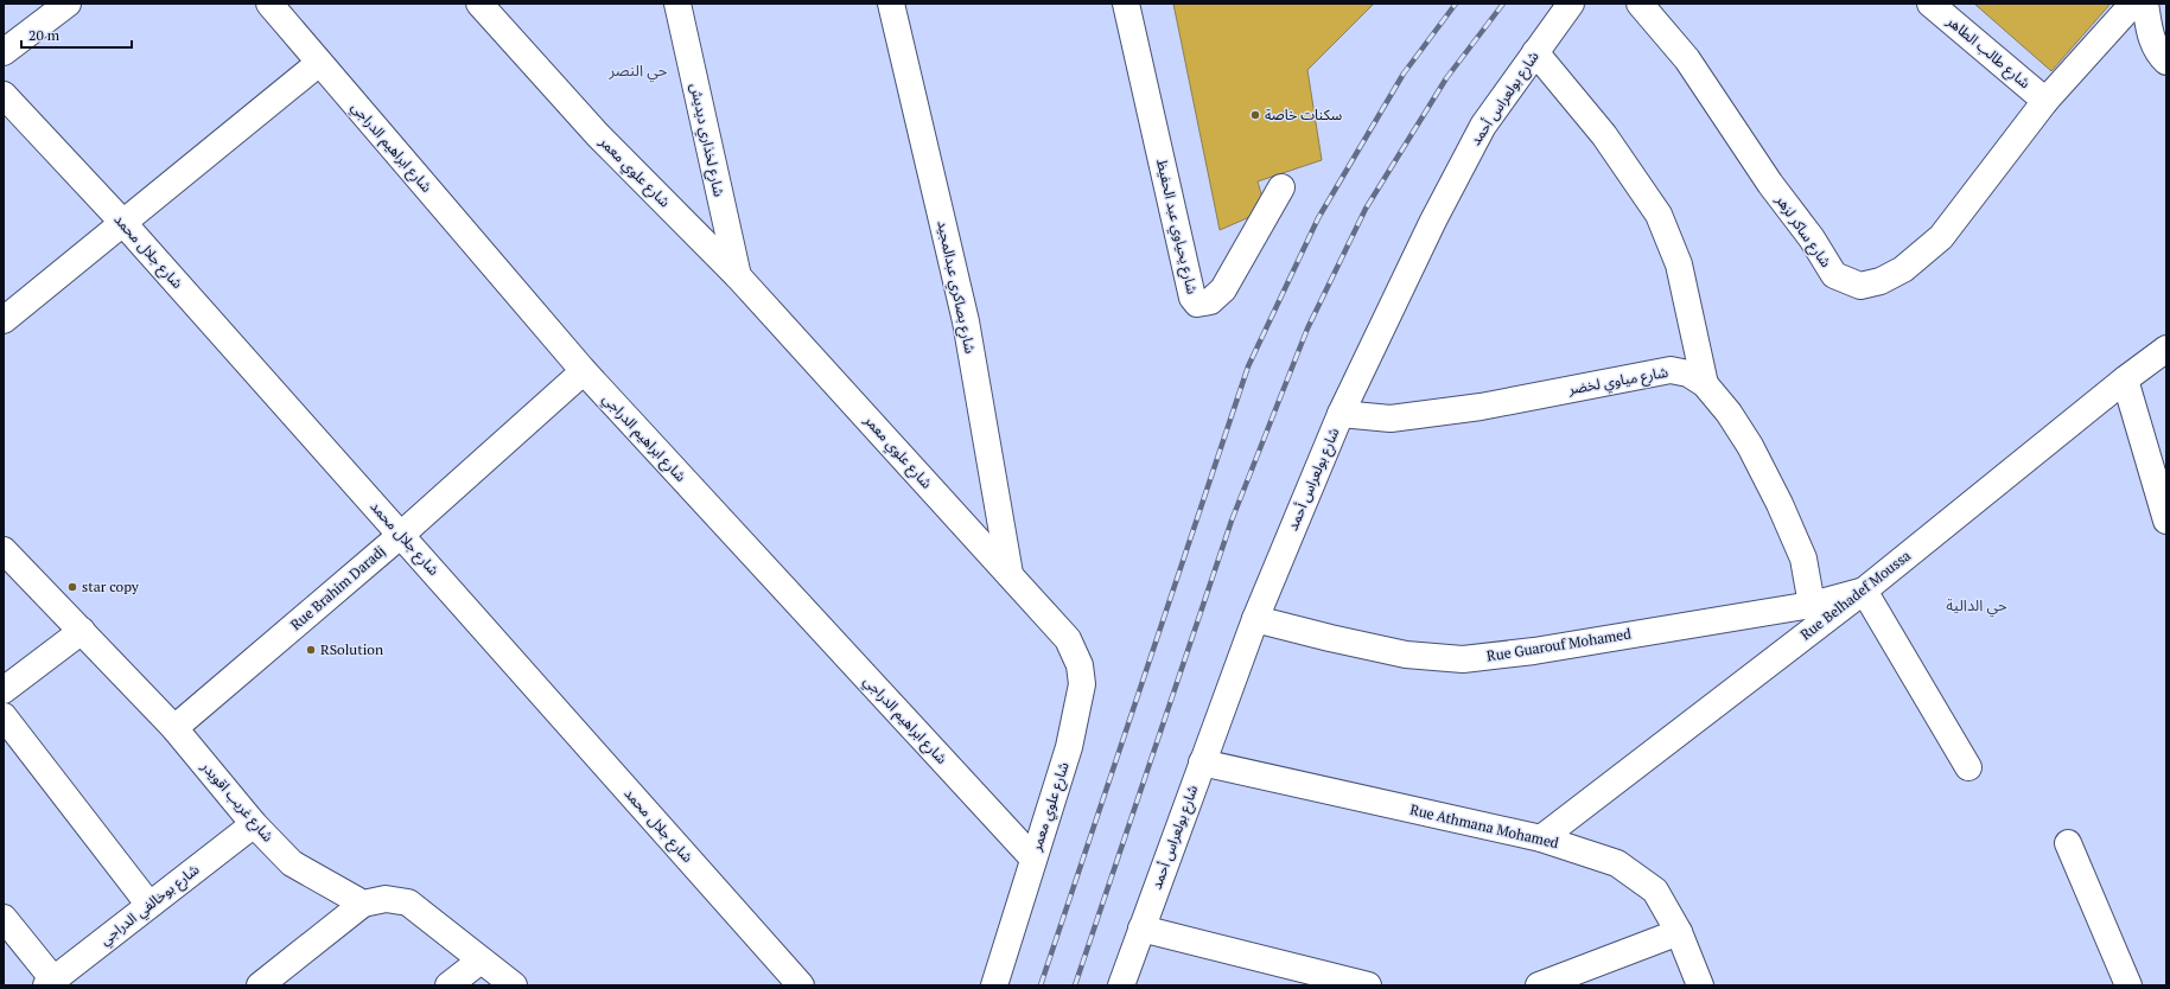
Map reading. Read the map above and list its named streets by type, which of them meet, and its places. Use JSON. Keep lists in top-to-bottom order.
{
  "streets": {
    "street": [
      "شارع طالب الطاهر",
      "شارع بولعراس أحمد",
      "شارع لخذاري ديديش",
      "شارع ابراهيم الدراجي",
      "شارع علوي معمر",
      "شارع يحياوي عبد الحفيظ",
      "شارع ساكر لزهر",
      "شارع جلال محمد",
      "شارع بصاكري عبدالمجيد",
      "شارع مياوي لخضر",
      "Rue Brahim Daradj",
      "Rue Belhadef Moussa",
      "Rue Guarouf Mohamed",
      "شارع غريب اقويدر",
      "Rue Athmana Mohamed",
      "شارع بوخالفي الدراجي"
    ]
  },
  "crossings": [
    ["شارع طالب الطاهر", "شارع ساكر لزهر"],
    ["شارع بولعراس أحمد", "شارع مياوي لخضر"],
    ["شارع بولعراس أحمد", "Rue Guarouf Mohamed"],
    ["شارع بولعراس أحمد", "Rue Athmana Mohamed"],
    ["شارع لخذاري ديديش", "شارع علوي معمر"],
    ["شارع ابراهيم الدراجي", "شارع علوي معمر"],
    ["شارع ابراهيم الدراجي", "Rue Brahim Daradj"],
    ["شارع علوي معمر", "شارع بصاكري عبدالمجيد"],
    ["شارع جلال محمد", "Rue Brahim Daradj"],
    ["شارع مياوي لخضر", "Rue Guarouf Mohamed"],
    ["Rue Brahim Daradj", "شارع غريب اقويدر"],
    ["Rue Belhadef Moussa", "Rue Guarouf Mohamed"],
    ["Rue Belhadef Moussa", "Rue Athmana Mohamed"],
    ["شارع غريب اقويدر", "شارع بوخالفي الدراجي"]
  ],
  "districts": ["حي النصر", "حي الدالية"],
  "places": ["سكنات خاصة", "star copy", "RSolution"],
  "scale_bar": "20 m"
}
